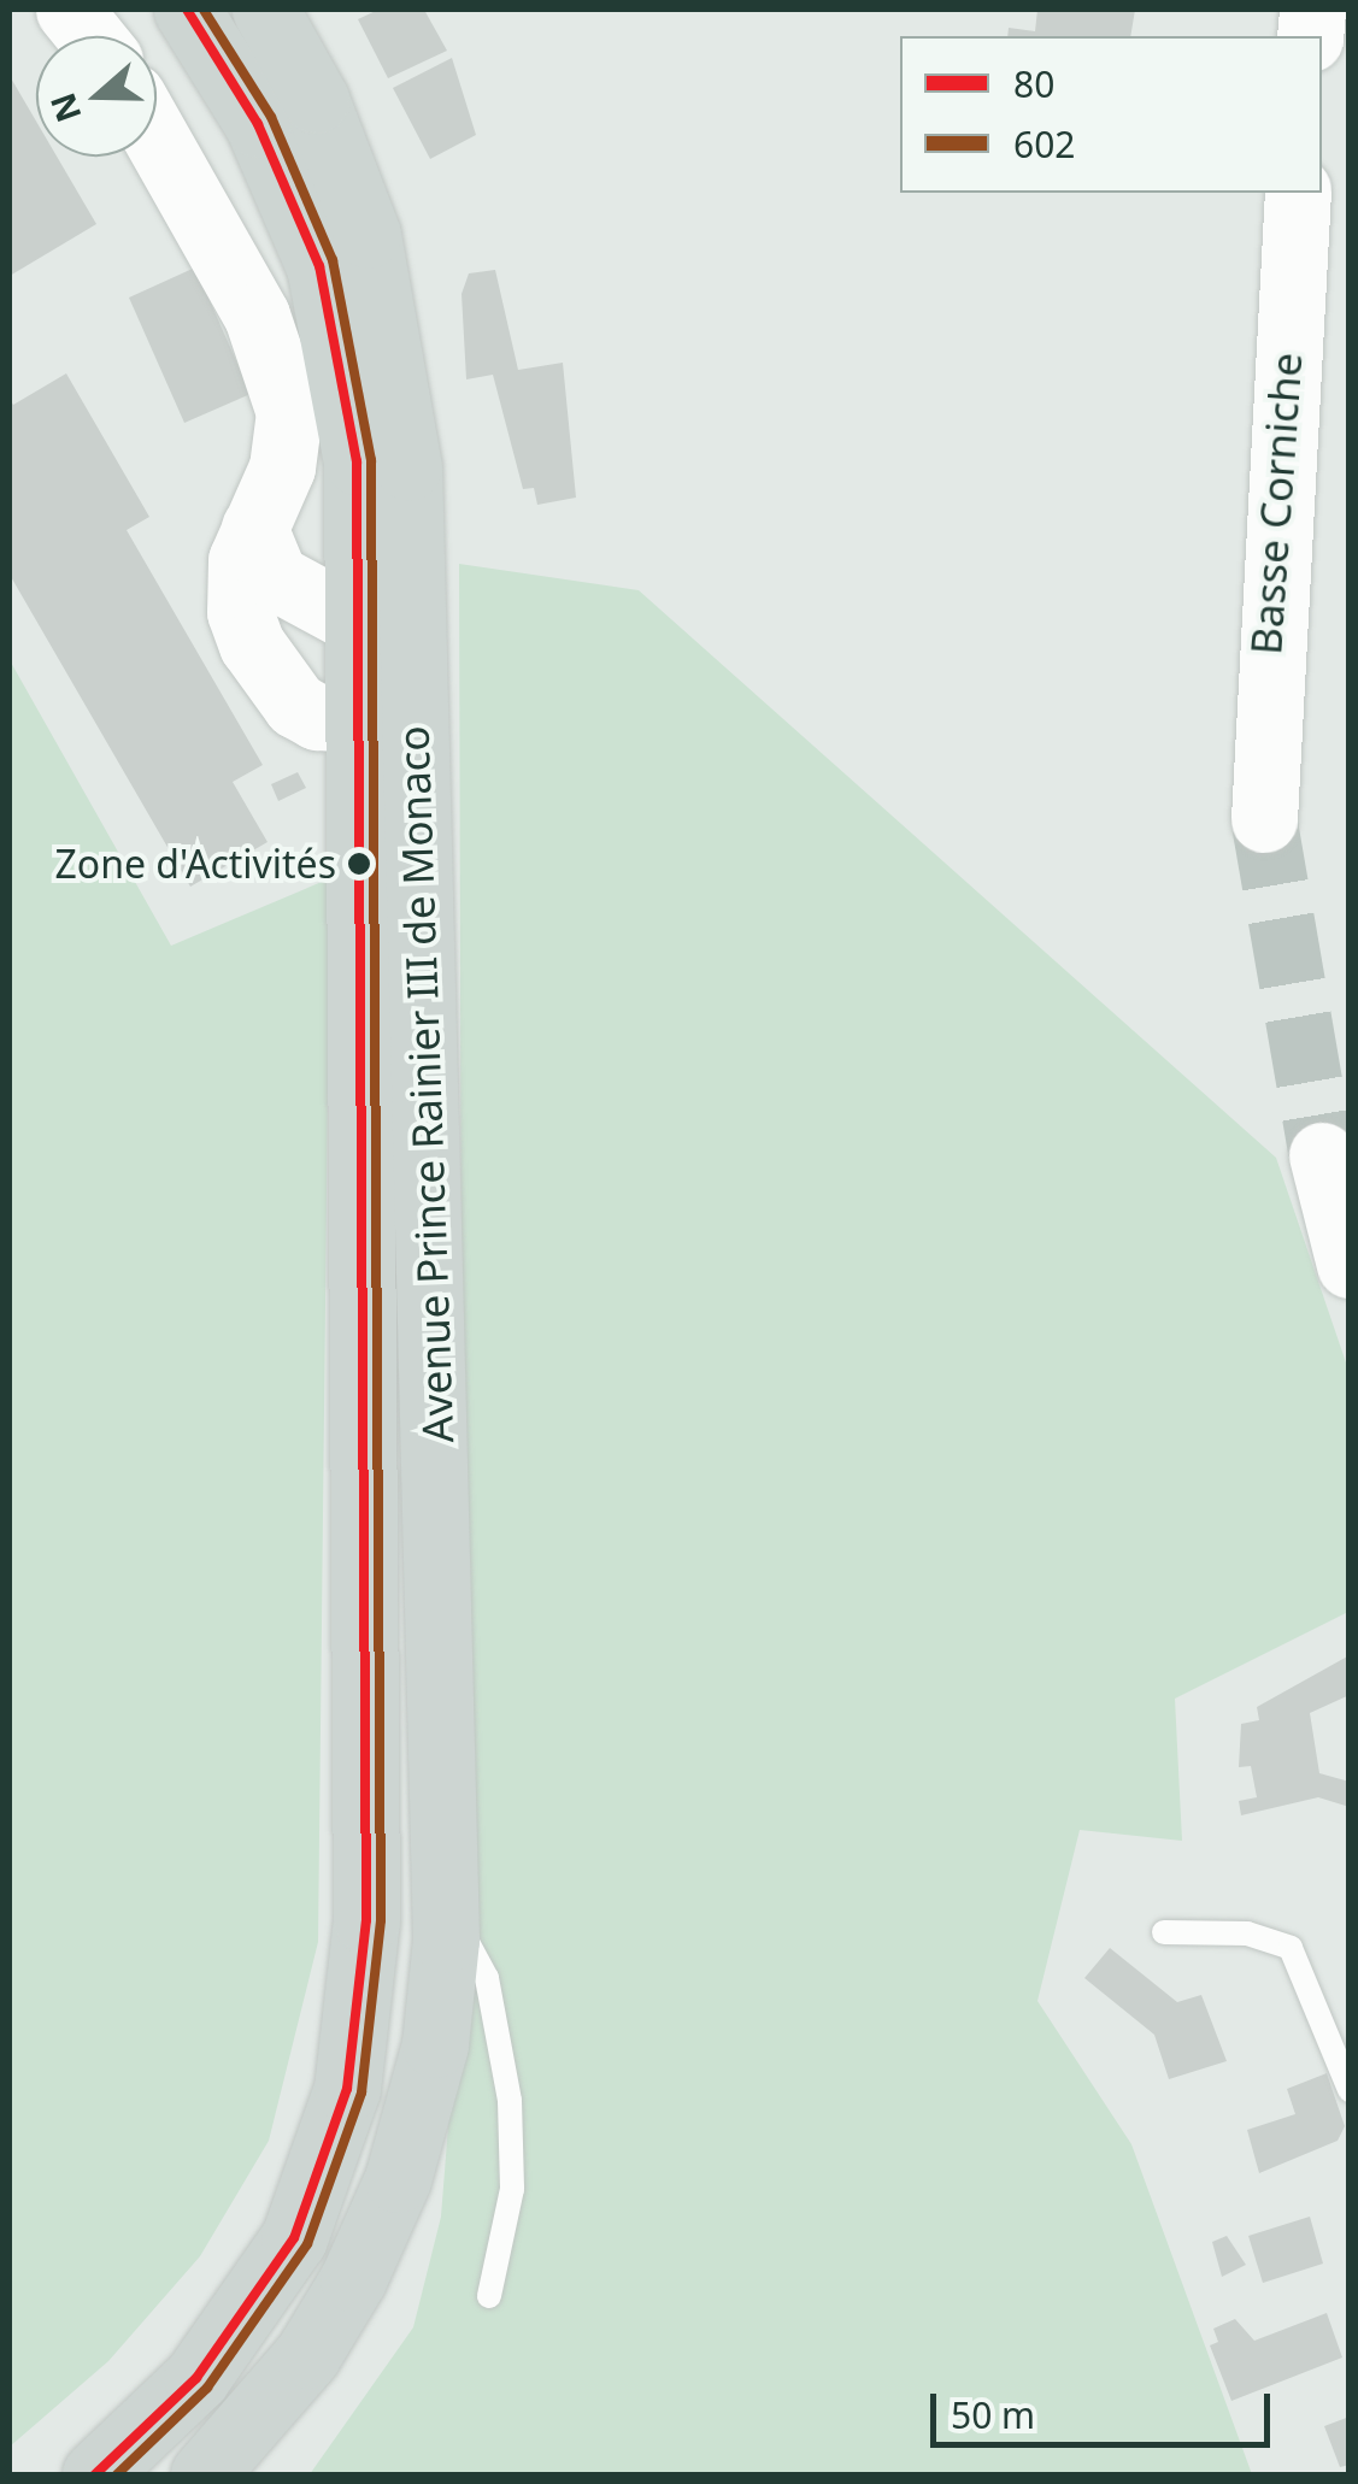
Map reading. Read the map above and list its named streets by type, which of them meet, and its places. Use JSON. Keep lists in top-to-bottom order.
{
  "streets": {
    "main road": ["Avenue Prince Rainier III de Monaco"],
    "street": ["Basse Corniche"]
  },
  "places": ["Zone d'Activités"],
  "lines": ["transit line 80", "transit line 602"],
  "legend": ["80", "602"],
  "scale_bar": "50 m",
  "north": "left"
}
